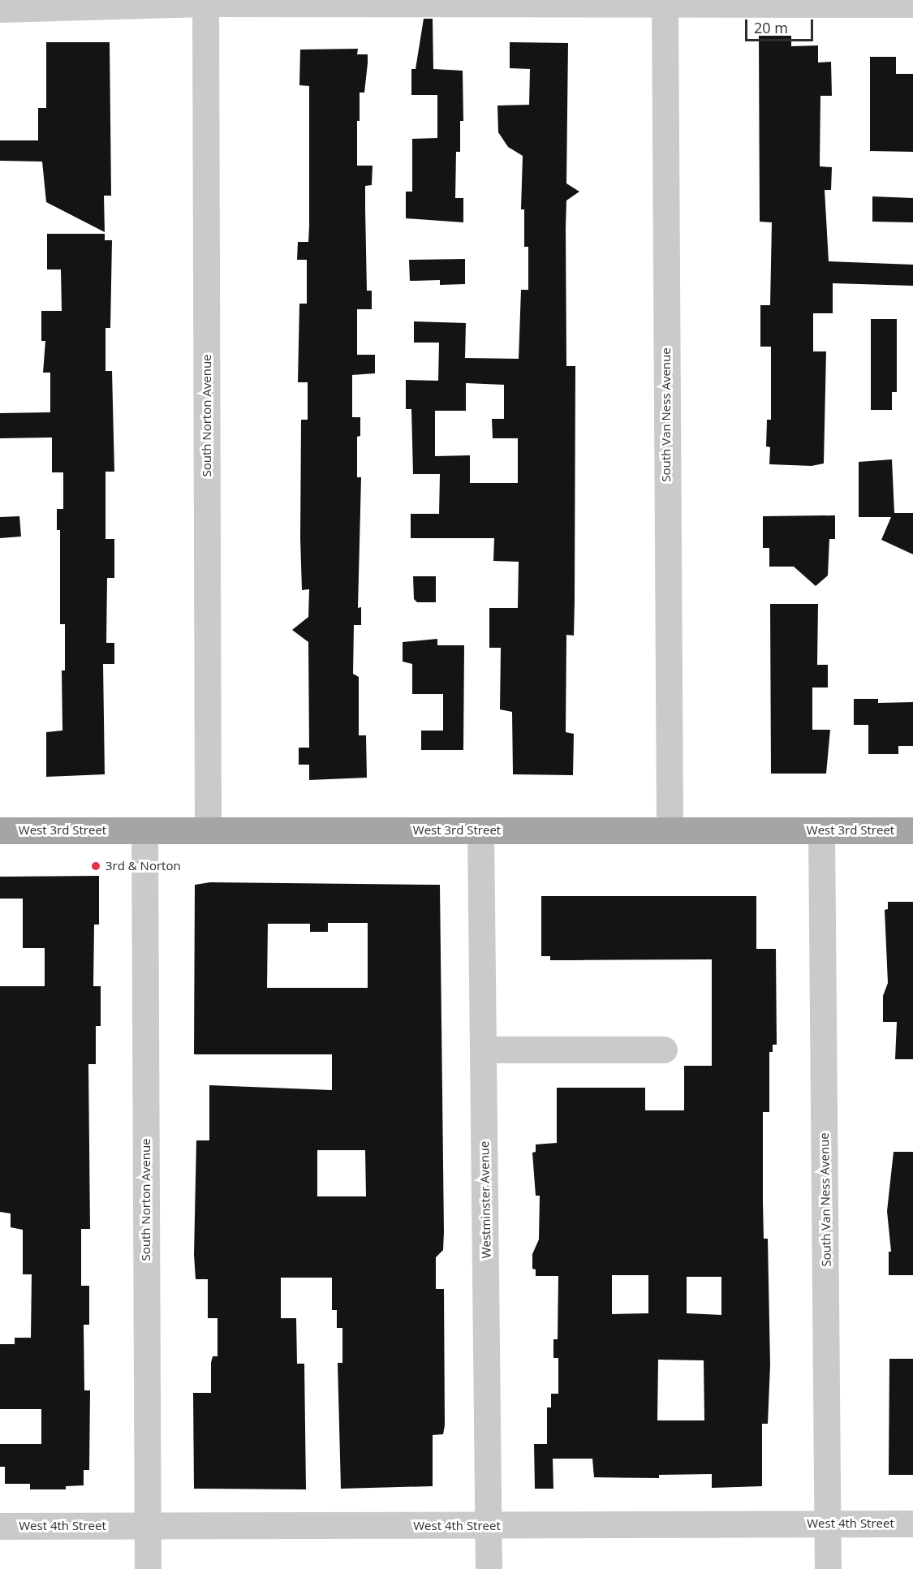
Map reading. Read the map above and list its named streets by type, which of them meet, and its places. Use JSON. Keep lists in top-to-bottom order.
{
  "streets": {
    "main road": ["West 3rd Street"],
    "street": [
      "South Van Ness Avenue",
      "South Norton Avenue",
      "Westminster Avenue",
      "West 4th Street"
    ]
  },
  "crossings": [
    ["South Van Ness Avenue", "West 3rd Street"],
    ["South Van Ness Avenue", "West 4th Street"],
    ["South Norton Avenue", "West 3rd Street"],
    ["South Norton Avenue", "West 4th Street"],
    ["West 3rd Street", "Westminster Avenue"],
    ["Westminster Avenue", "West 4th Street"]
  ],
  "places": ["3rd & Norton"],
  "scale_bar": "20 m"
}
